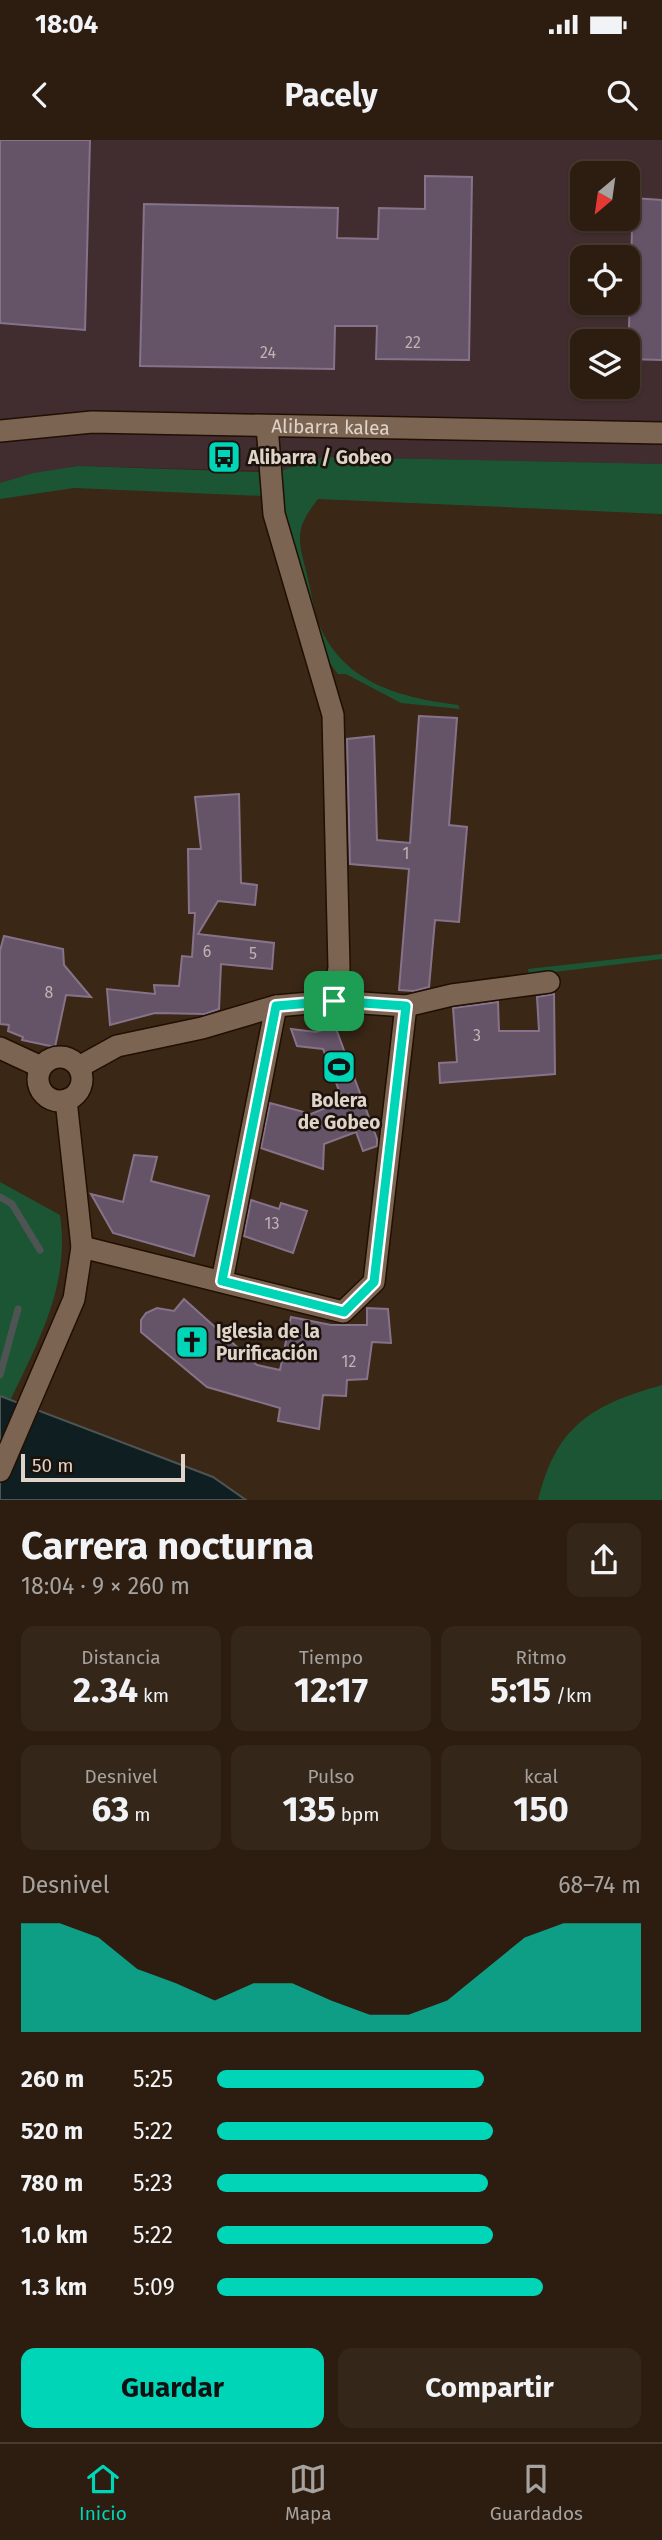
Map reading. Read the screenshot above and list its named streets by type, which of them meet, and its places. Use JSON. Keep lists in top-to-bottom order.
{
  "streets": {
    "street": ["Alibarra kalea"]
  },
  "places": {
    "bus stop": ["Alibarra / Gobeo"],
    "sports": ["Bolera de Gobeo"],
    "church": ["Iglesia de la Purificación"]
  },
  "house_numbers": [
    "22",
    "24",
    "1",
    "6",
    "5",
    "8",
    "3",
    "13",
    "12"
  ],
  "scale_bar": "50 m",
  "north": "bottom left",
  "page": {
    "status": "18:04",
    "header": "Pacely",
    "scale": "50 m",
    "heading": ["Carrera nocturna", "18:04 · 9 × 260 m"],
    "stats": [
      ["Distancia", "2.34 km"],
      ["Tiempo", "12:17"],
      ["Ritmo", "5:15 /km"],
      ["Desnivel", "63 m"],
      ["Pulso", "135 bpm"],
      ["kcal", "150"]
    ],
    "chart": ["Desnivel", "68–74 m"],
    "list": [
      {
        "name": "260 m",
        "note": "5:25"
      },
      {
        "name": "520 m",
        "note": "5:22"
      },
      {
        "name": "780 m",
        "note": "5:23"
      },
      {
        "name": "1.0 km",
        "note": "5:22"
      },
      {
        "name": "1.3 km",
        "note": "5:09"
      }
    ],
    "buttons": ["Guardar", "Compartir"],
    "tabs": ["Inicio", "Mapa", "Guardados"]
  }
}
